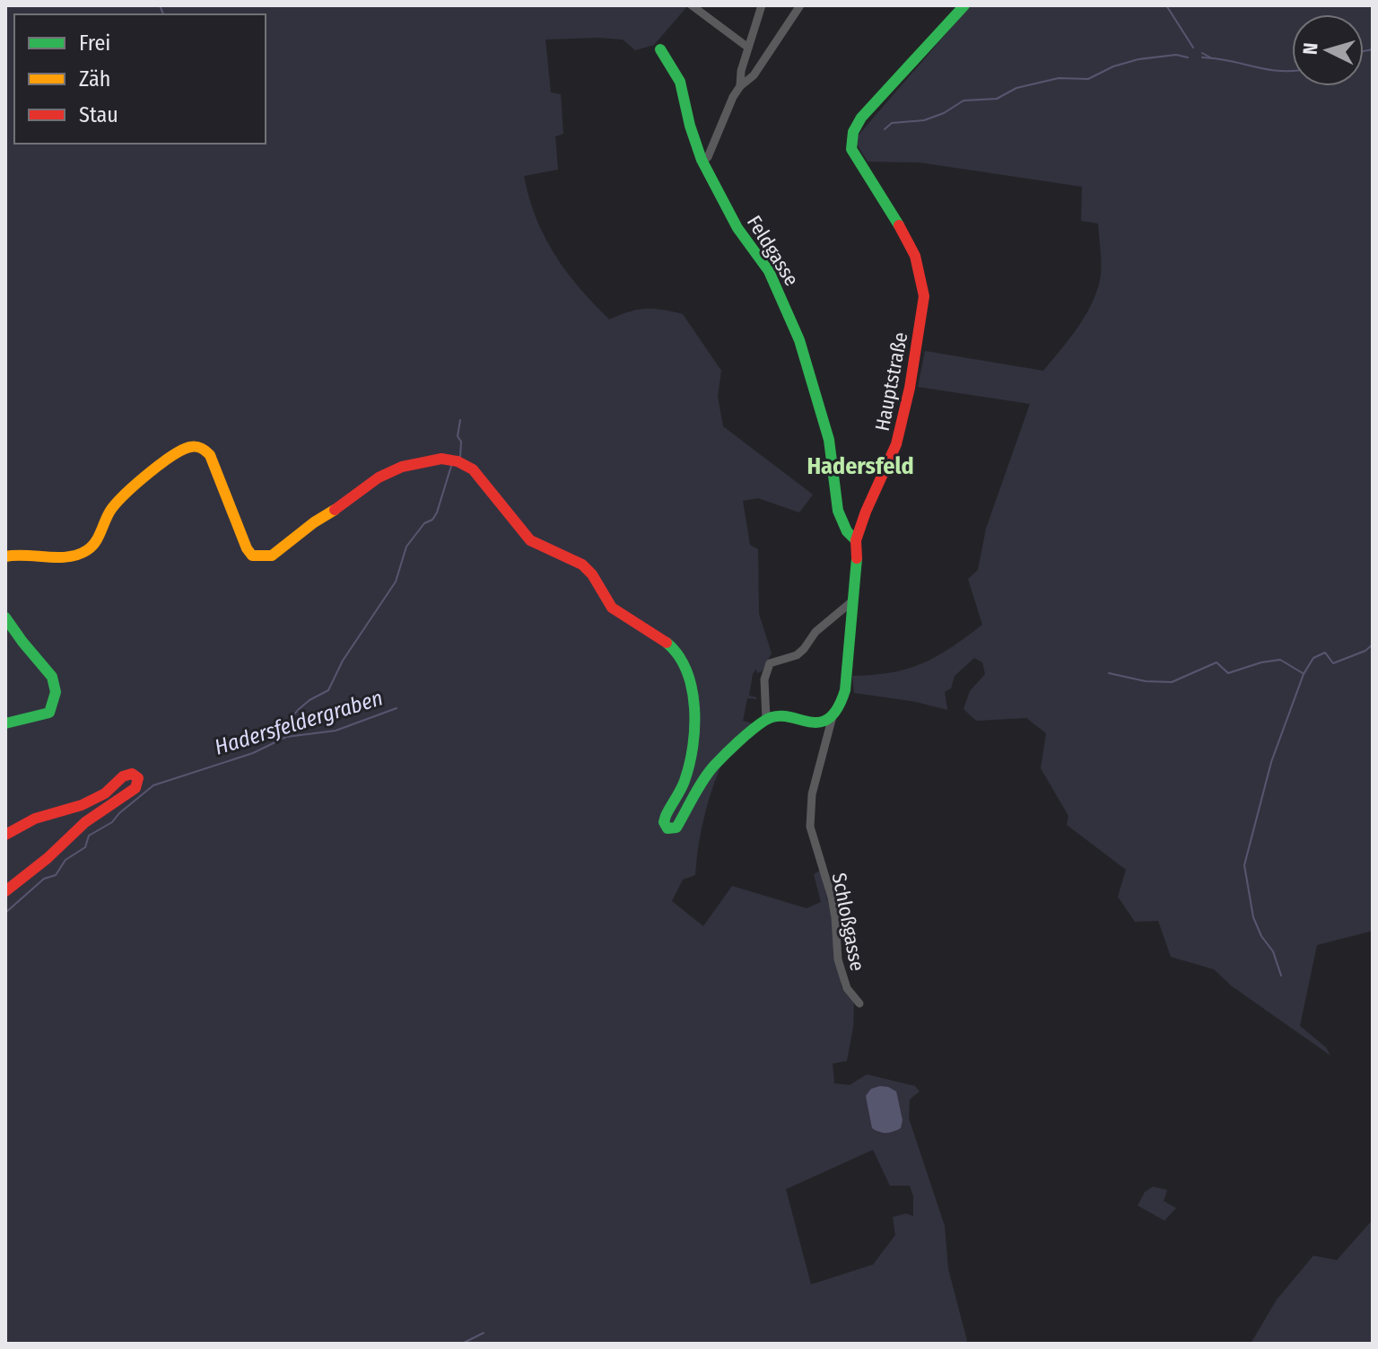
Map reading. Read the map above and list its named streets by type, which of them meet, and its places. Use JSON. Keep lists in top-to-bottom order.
{
  "streets": {
    "street": ["Feldgasse", "Hauptstraße", "Schloßgasse"]
  },
  "crossings": [
    ["Feldgasse", "Hauptstraße"],
    ["Hauptstraße", "Schloßgasse"]
  ],
  "districts": ["Hadersfeld"],
  "water": ["Hadersfeldergraben"],
  "legend": ["Frei", "Zäh", "Stau"],
  "north": "left"
}
